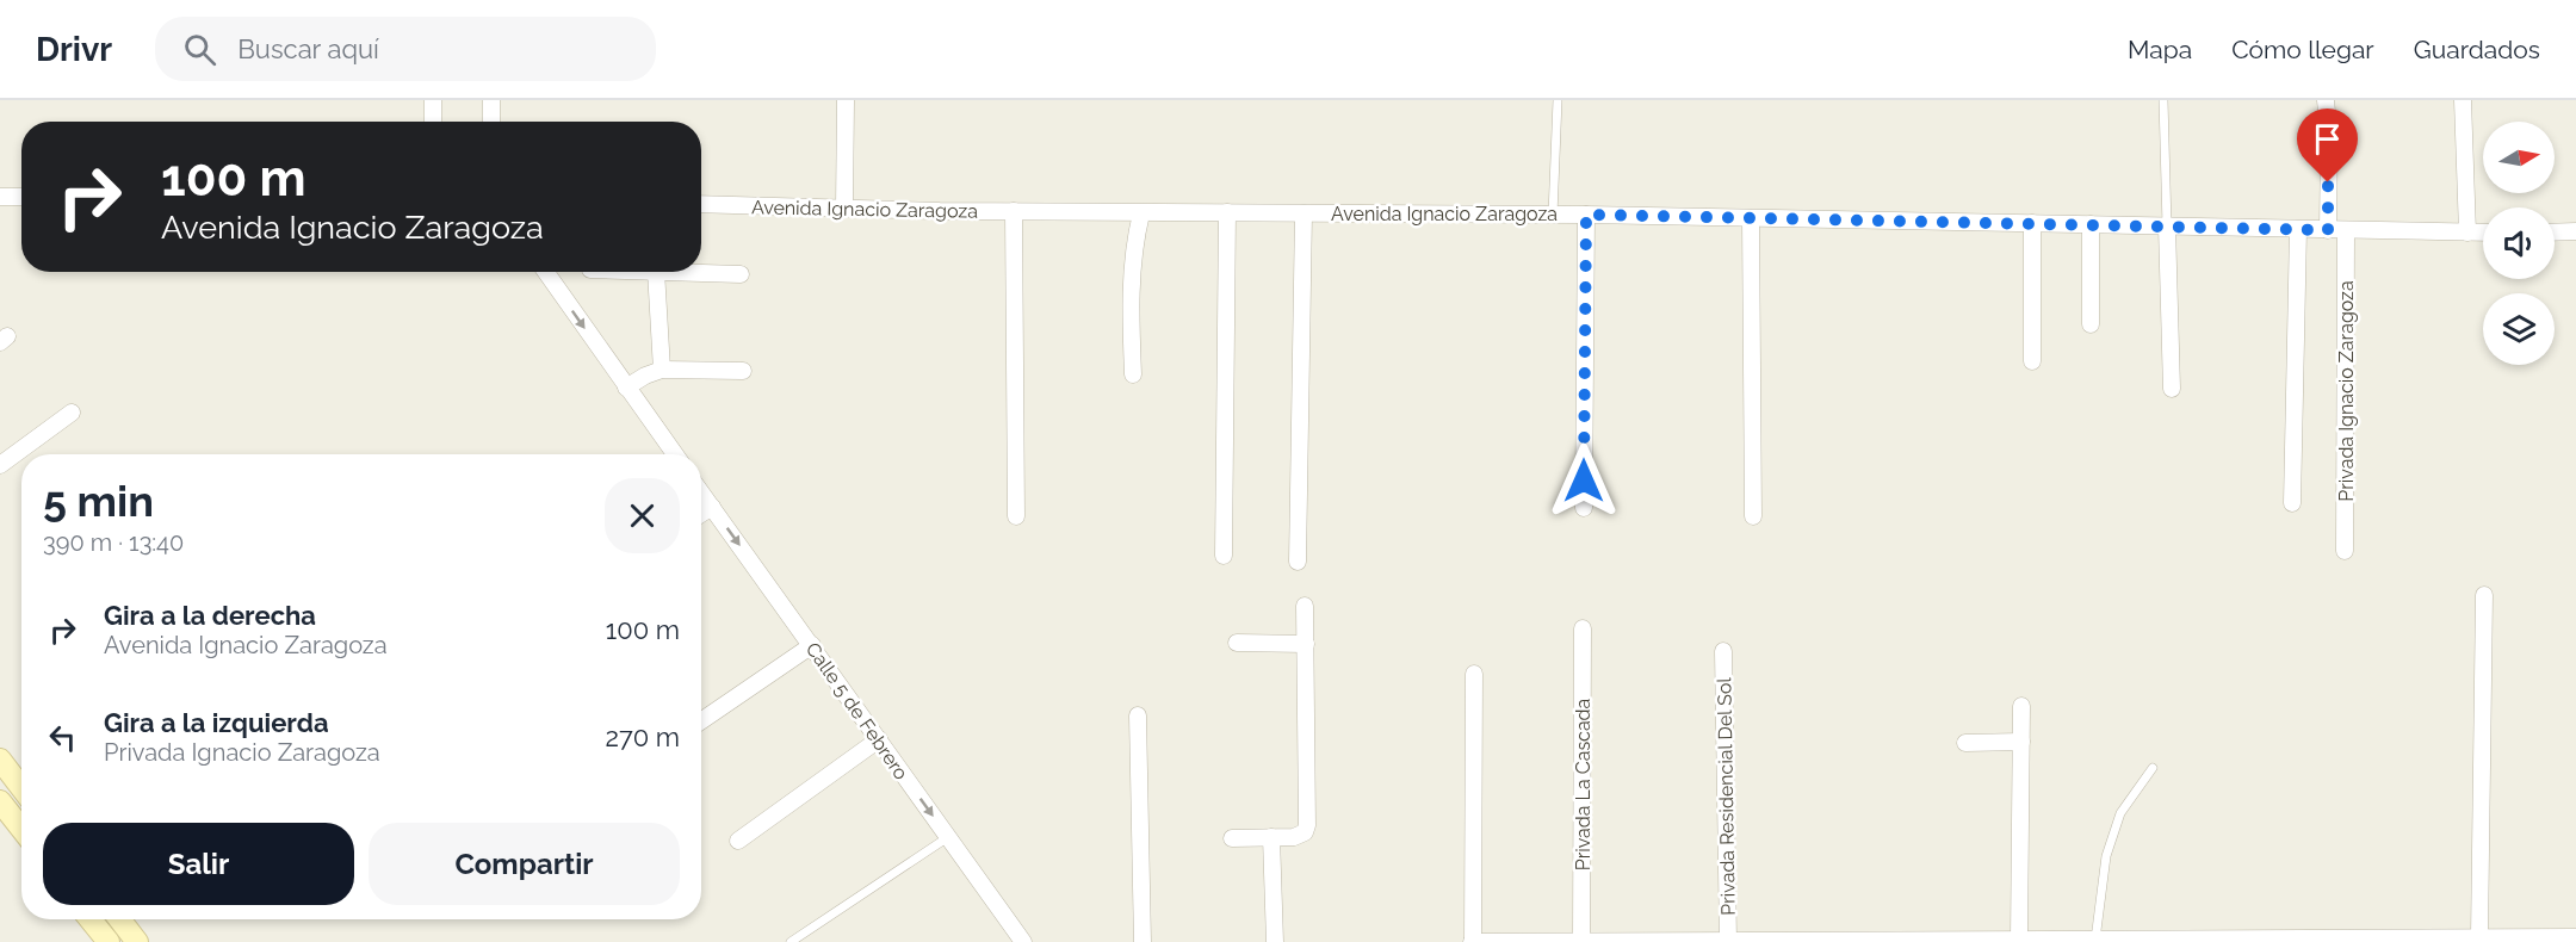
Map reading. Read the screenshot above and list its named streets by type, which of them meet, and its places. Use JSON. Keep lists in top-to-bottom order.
{
  "streets": {
    "street": [
      "Avenida Ignacio Zaragoza",
      "Privada Ignacio Zaragoza",
      "Calle 5 de Febrero",
      "Privada La Cascada",
      "Privada Residencial Del Sol"
    ]
  },
  "crossings": [
    ["Avenida Ignacio Zaragoza", "Privada Ignacio Zaragoza"]
  ],
  "one_way": ["Calle 5 de Febrero"],
  "north": "right",
  "page": {
    "header": "Drivr",
    "search": "Buscar aquí",
    "nav": ["Mapa", "Cómo llegar", "Guardados"],
    "turn": ["100 m", "Avenida Ignacio Zaragoza"],
    "heading": ["5 min", "390 m · 13:40"],
    "list": [
      {
        "name": "Gira a la derecha",
        "note": "Avenida Ignacio Zaragoza",
        "value": "100 m"
      },
      {
        "name": "Gira a la izquierda",
        "note": "Privada Ignacio Zaragoza",
        "value": "270 m"
      }
    ],
    "buttons": ["Salir", "Compartir"]
  }
}
